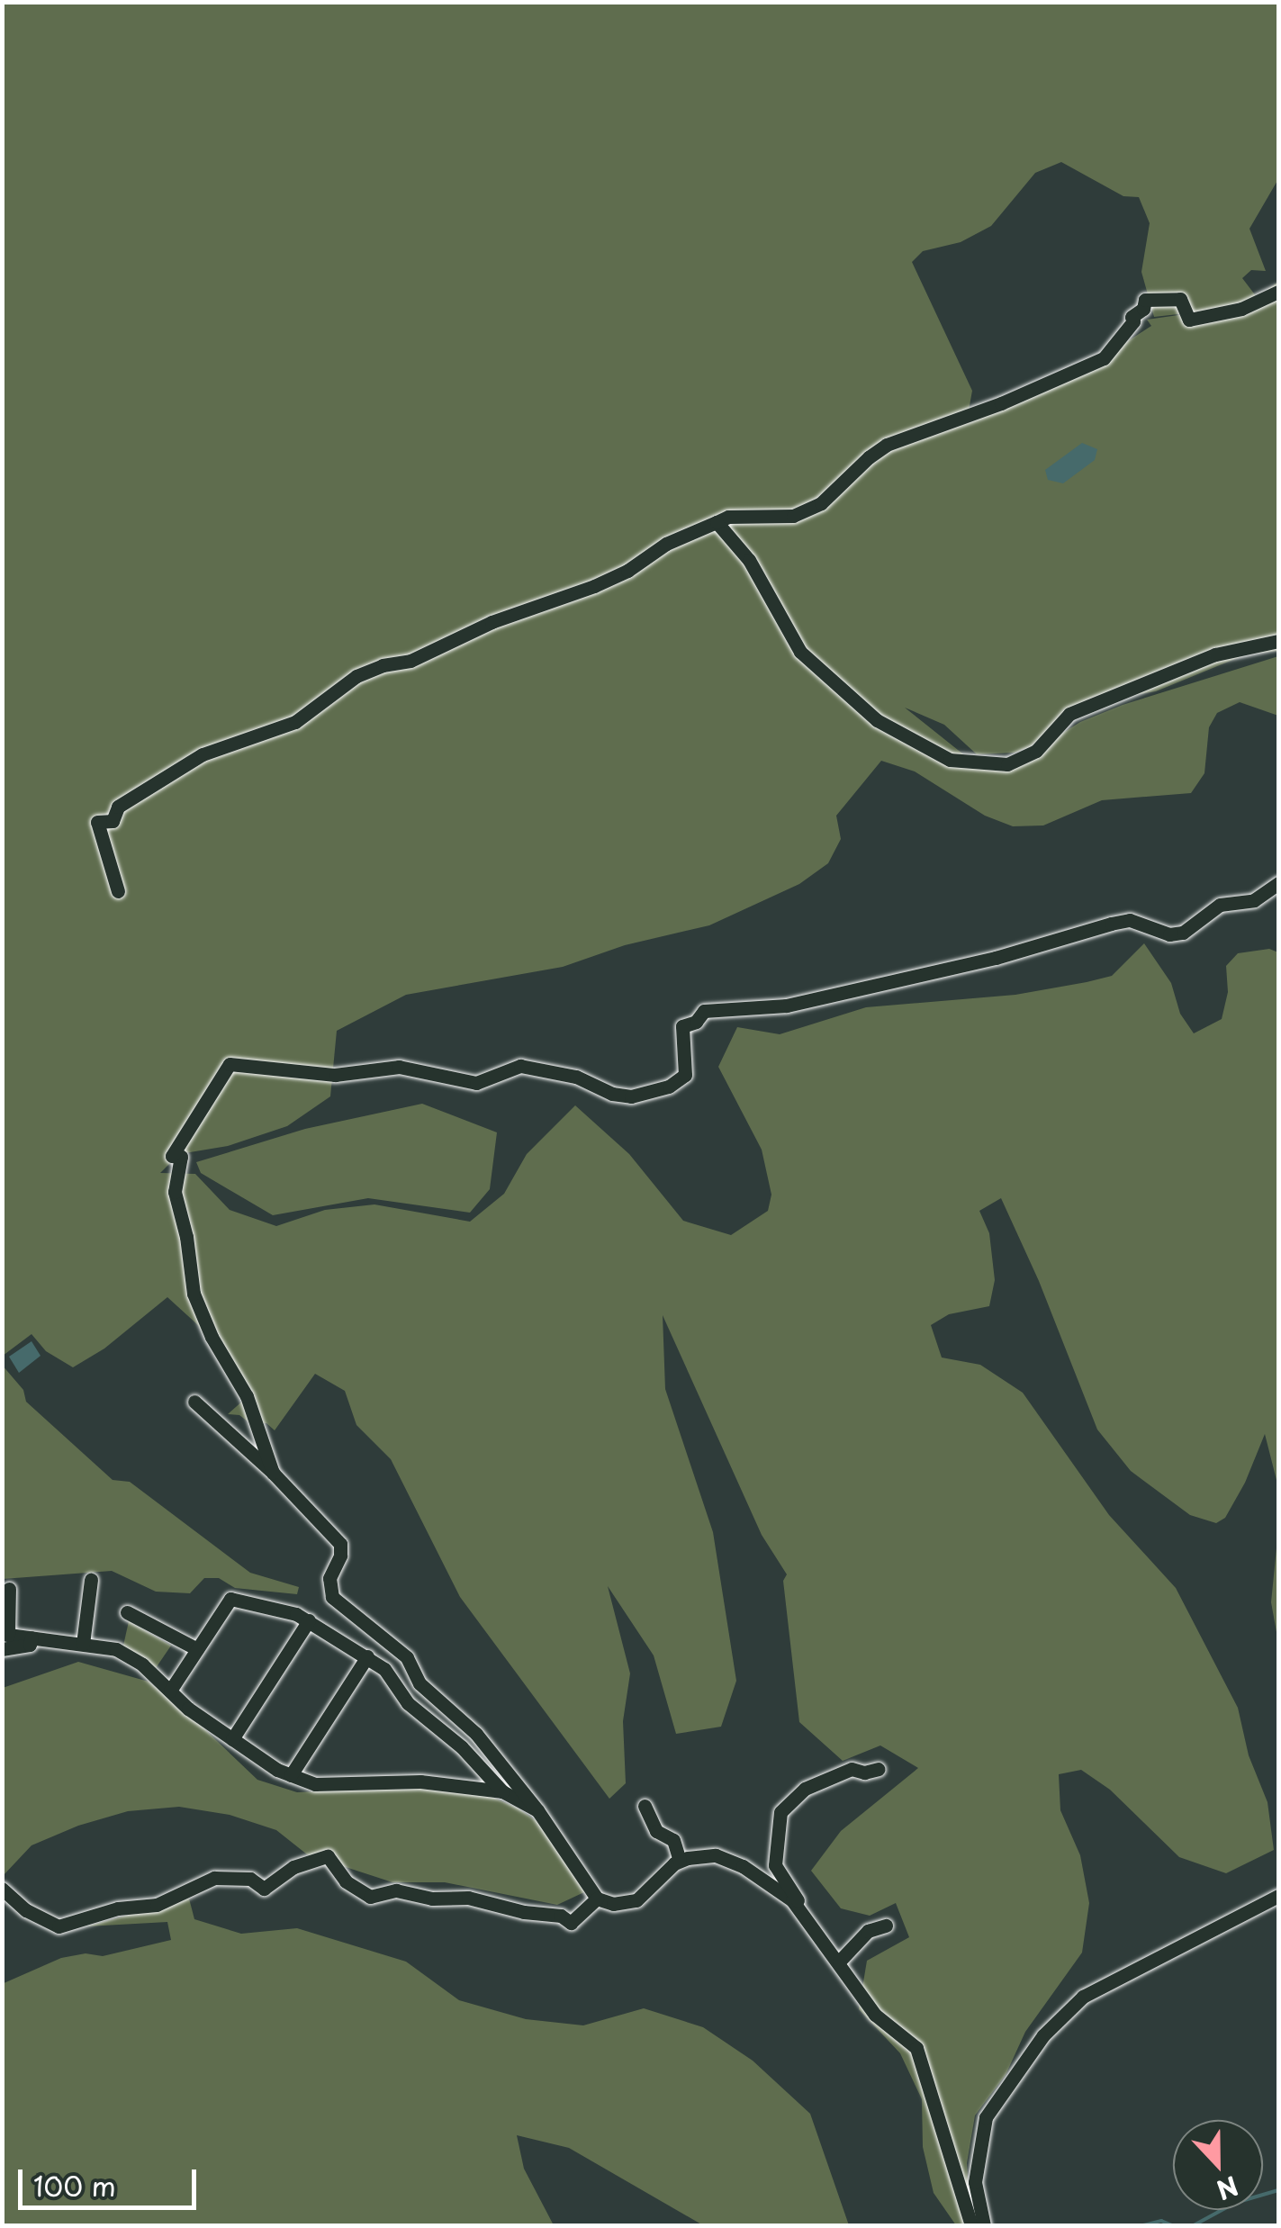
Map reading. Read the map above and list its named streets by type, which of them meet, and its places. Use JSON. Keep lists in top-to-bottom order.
{
  "scale_bar": "100 m",
  "north": "bottom"
}
